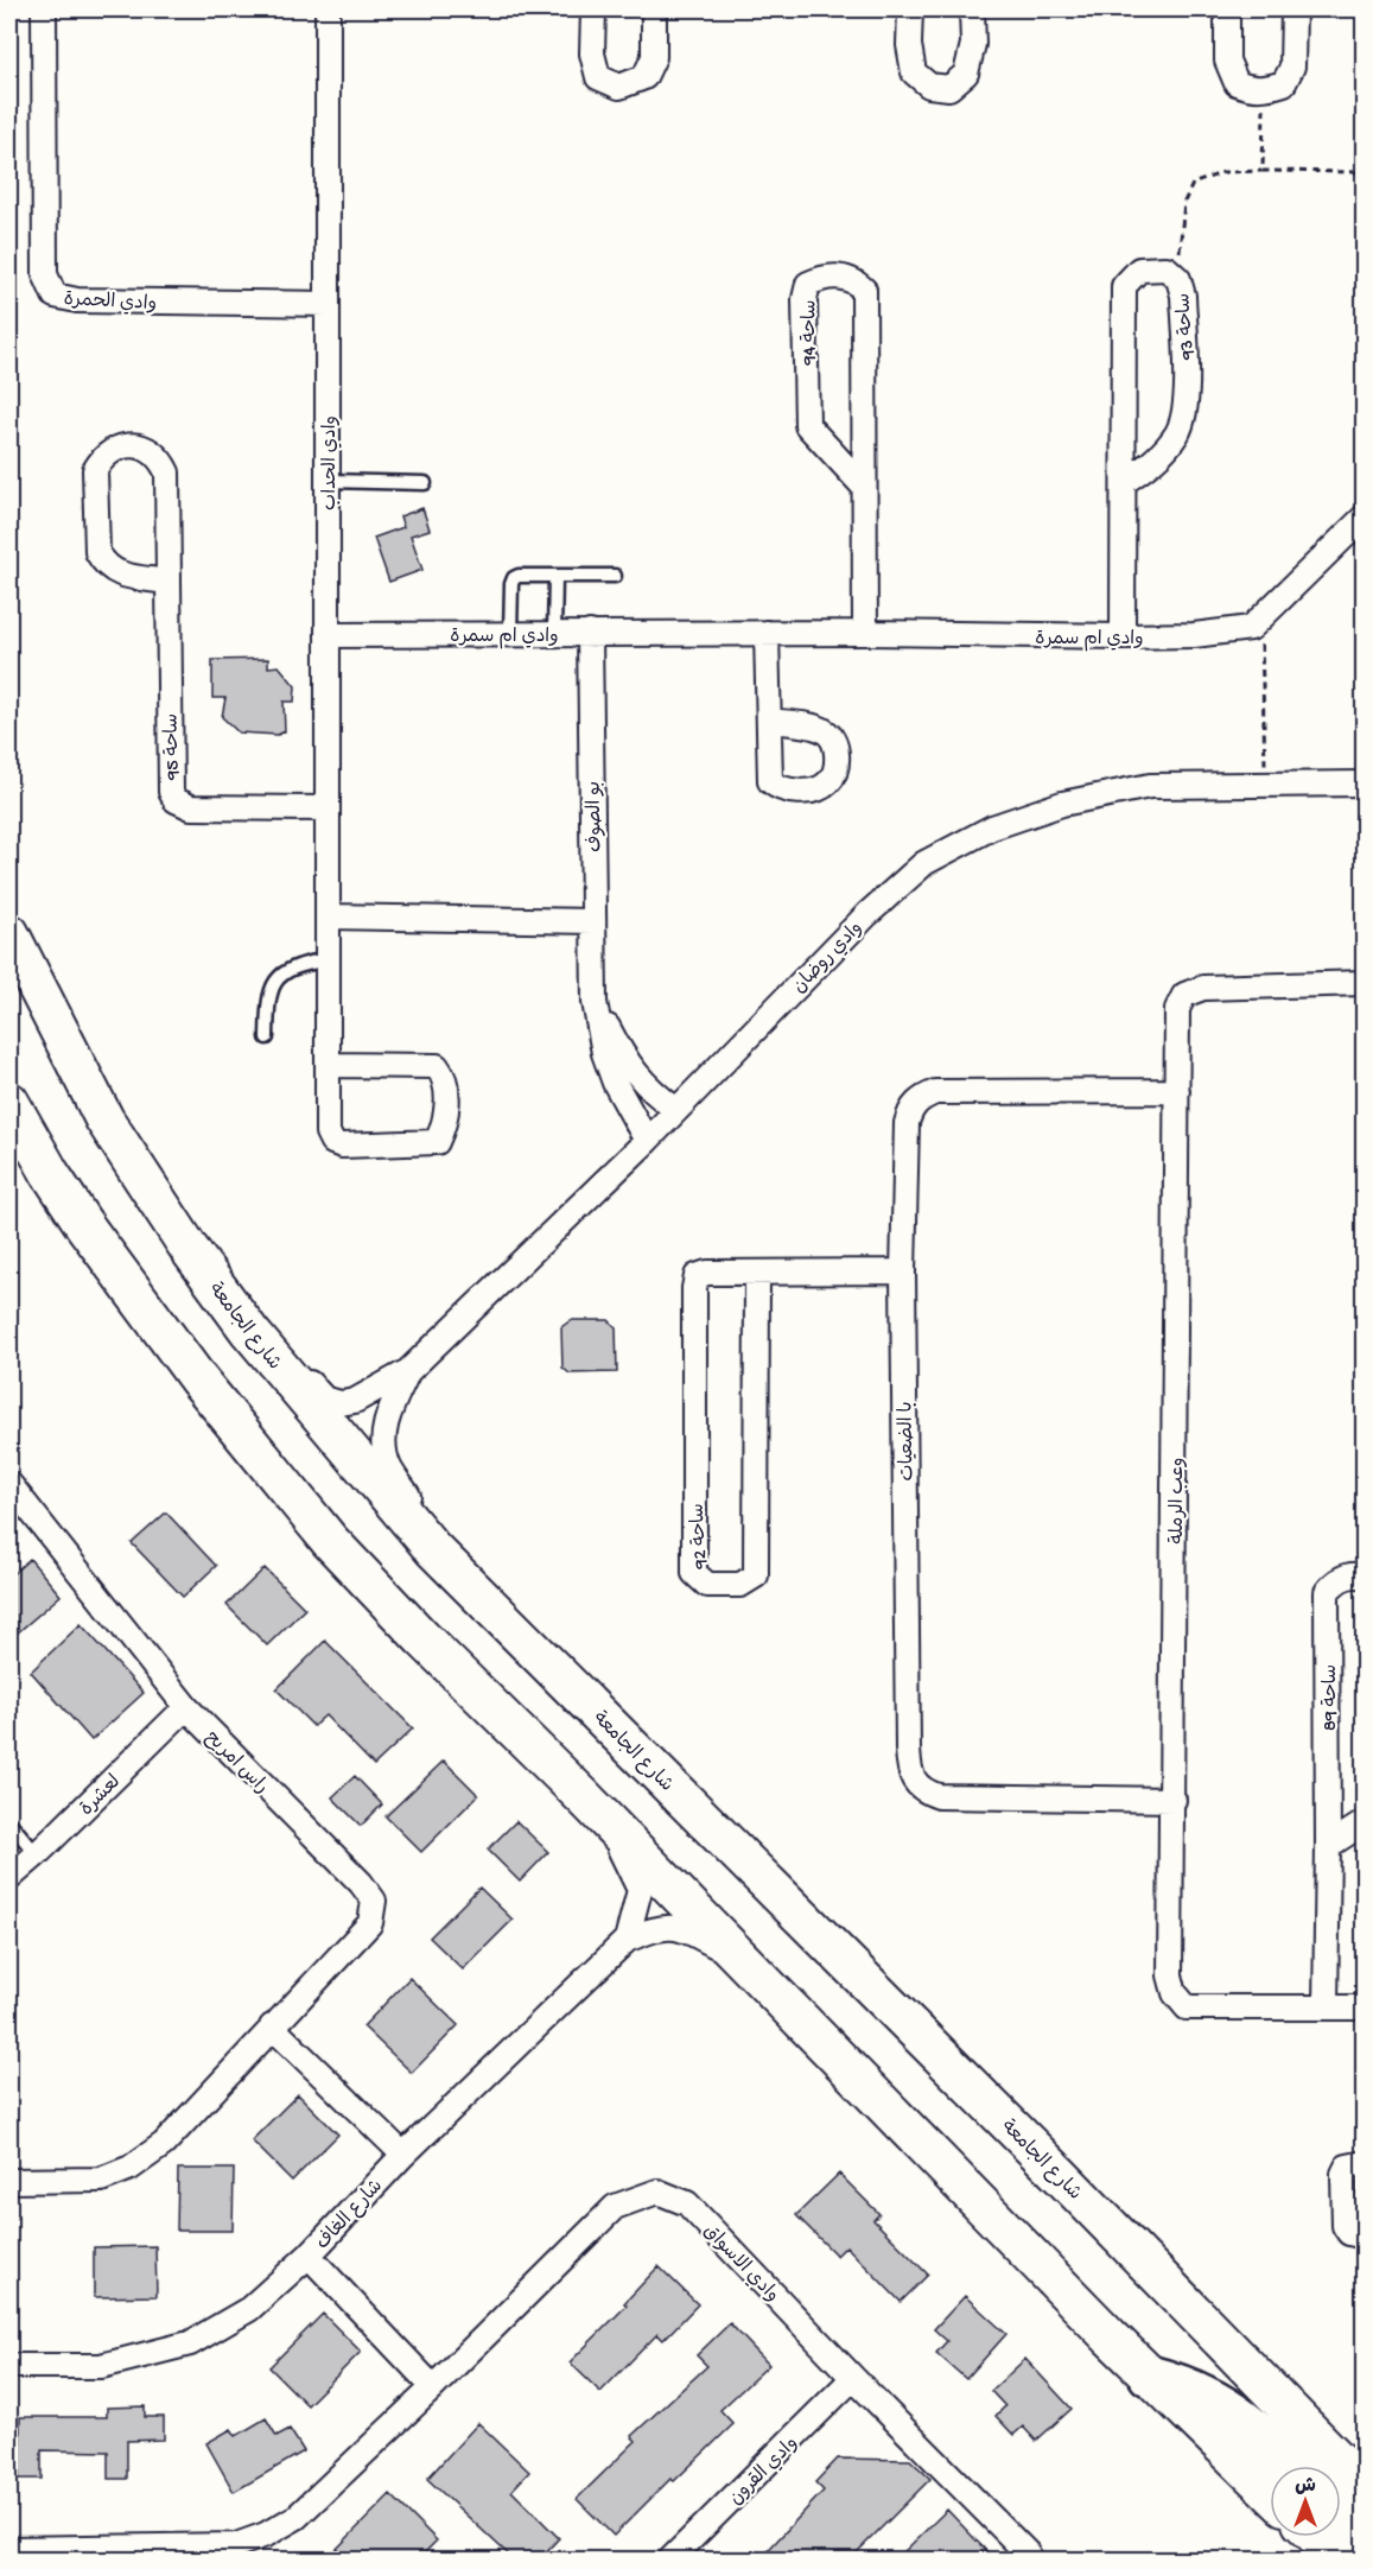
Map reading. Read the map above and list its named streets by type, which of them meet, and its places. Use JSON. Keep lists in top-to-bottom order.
{
  "streets": {
    "main road": ["شارع الجامعة"],
    "street": [
      "وادي الحمرة",
      "ساحة 93",
      "ساحة 94",
      "وادي الحداب",
      "وادي ام سمرة",
      "ساحة 95",
      "بو الصوف",
      "وادي روضان",
      "با الضعيات",
      "وعب الرملة",
      "ساحة 92",
      "ساحة 89",
      "راس امريح",
      "لعشرة",
      "شارع الغاف",
      "وادي الاسواق",
      "وادي القرون"
    ]
  },
  "crossings": [
    ["وادي الحمرة", "وادي الحداب"],
    ["ساحة 93", "وادي ام سمرة"],
    ["ساحة 94", "وادي ام سمرة"],
    ["وادي الحداب", "وادي ام سمرة"],
    ["وادي الحداب", "ساحة 95"],
    ["وادي ام سمرة", "بو الصوف"],
    ["بو الصوف", "وادي روضان"],
    ["وادي روضان", "شارع الجامعة"],
    ["با الضعيات", "وعب الرملة"],
    ["با الضعيات", "ساحة 92"],
    ["وعب الرملة", "ساحة 89"],
    ["راس امريح", "لعشرة"],
    ["وادي الاسواق", "وادي القرون"]
  ],
  "north": "top"
}
